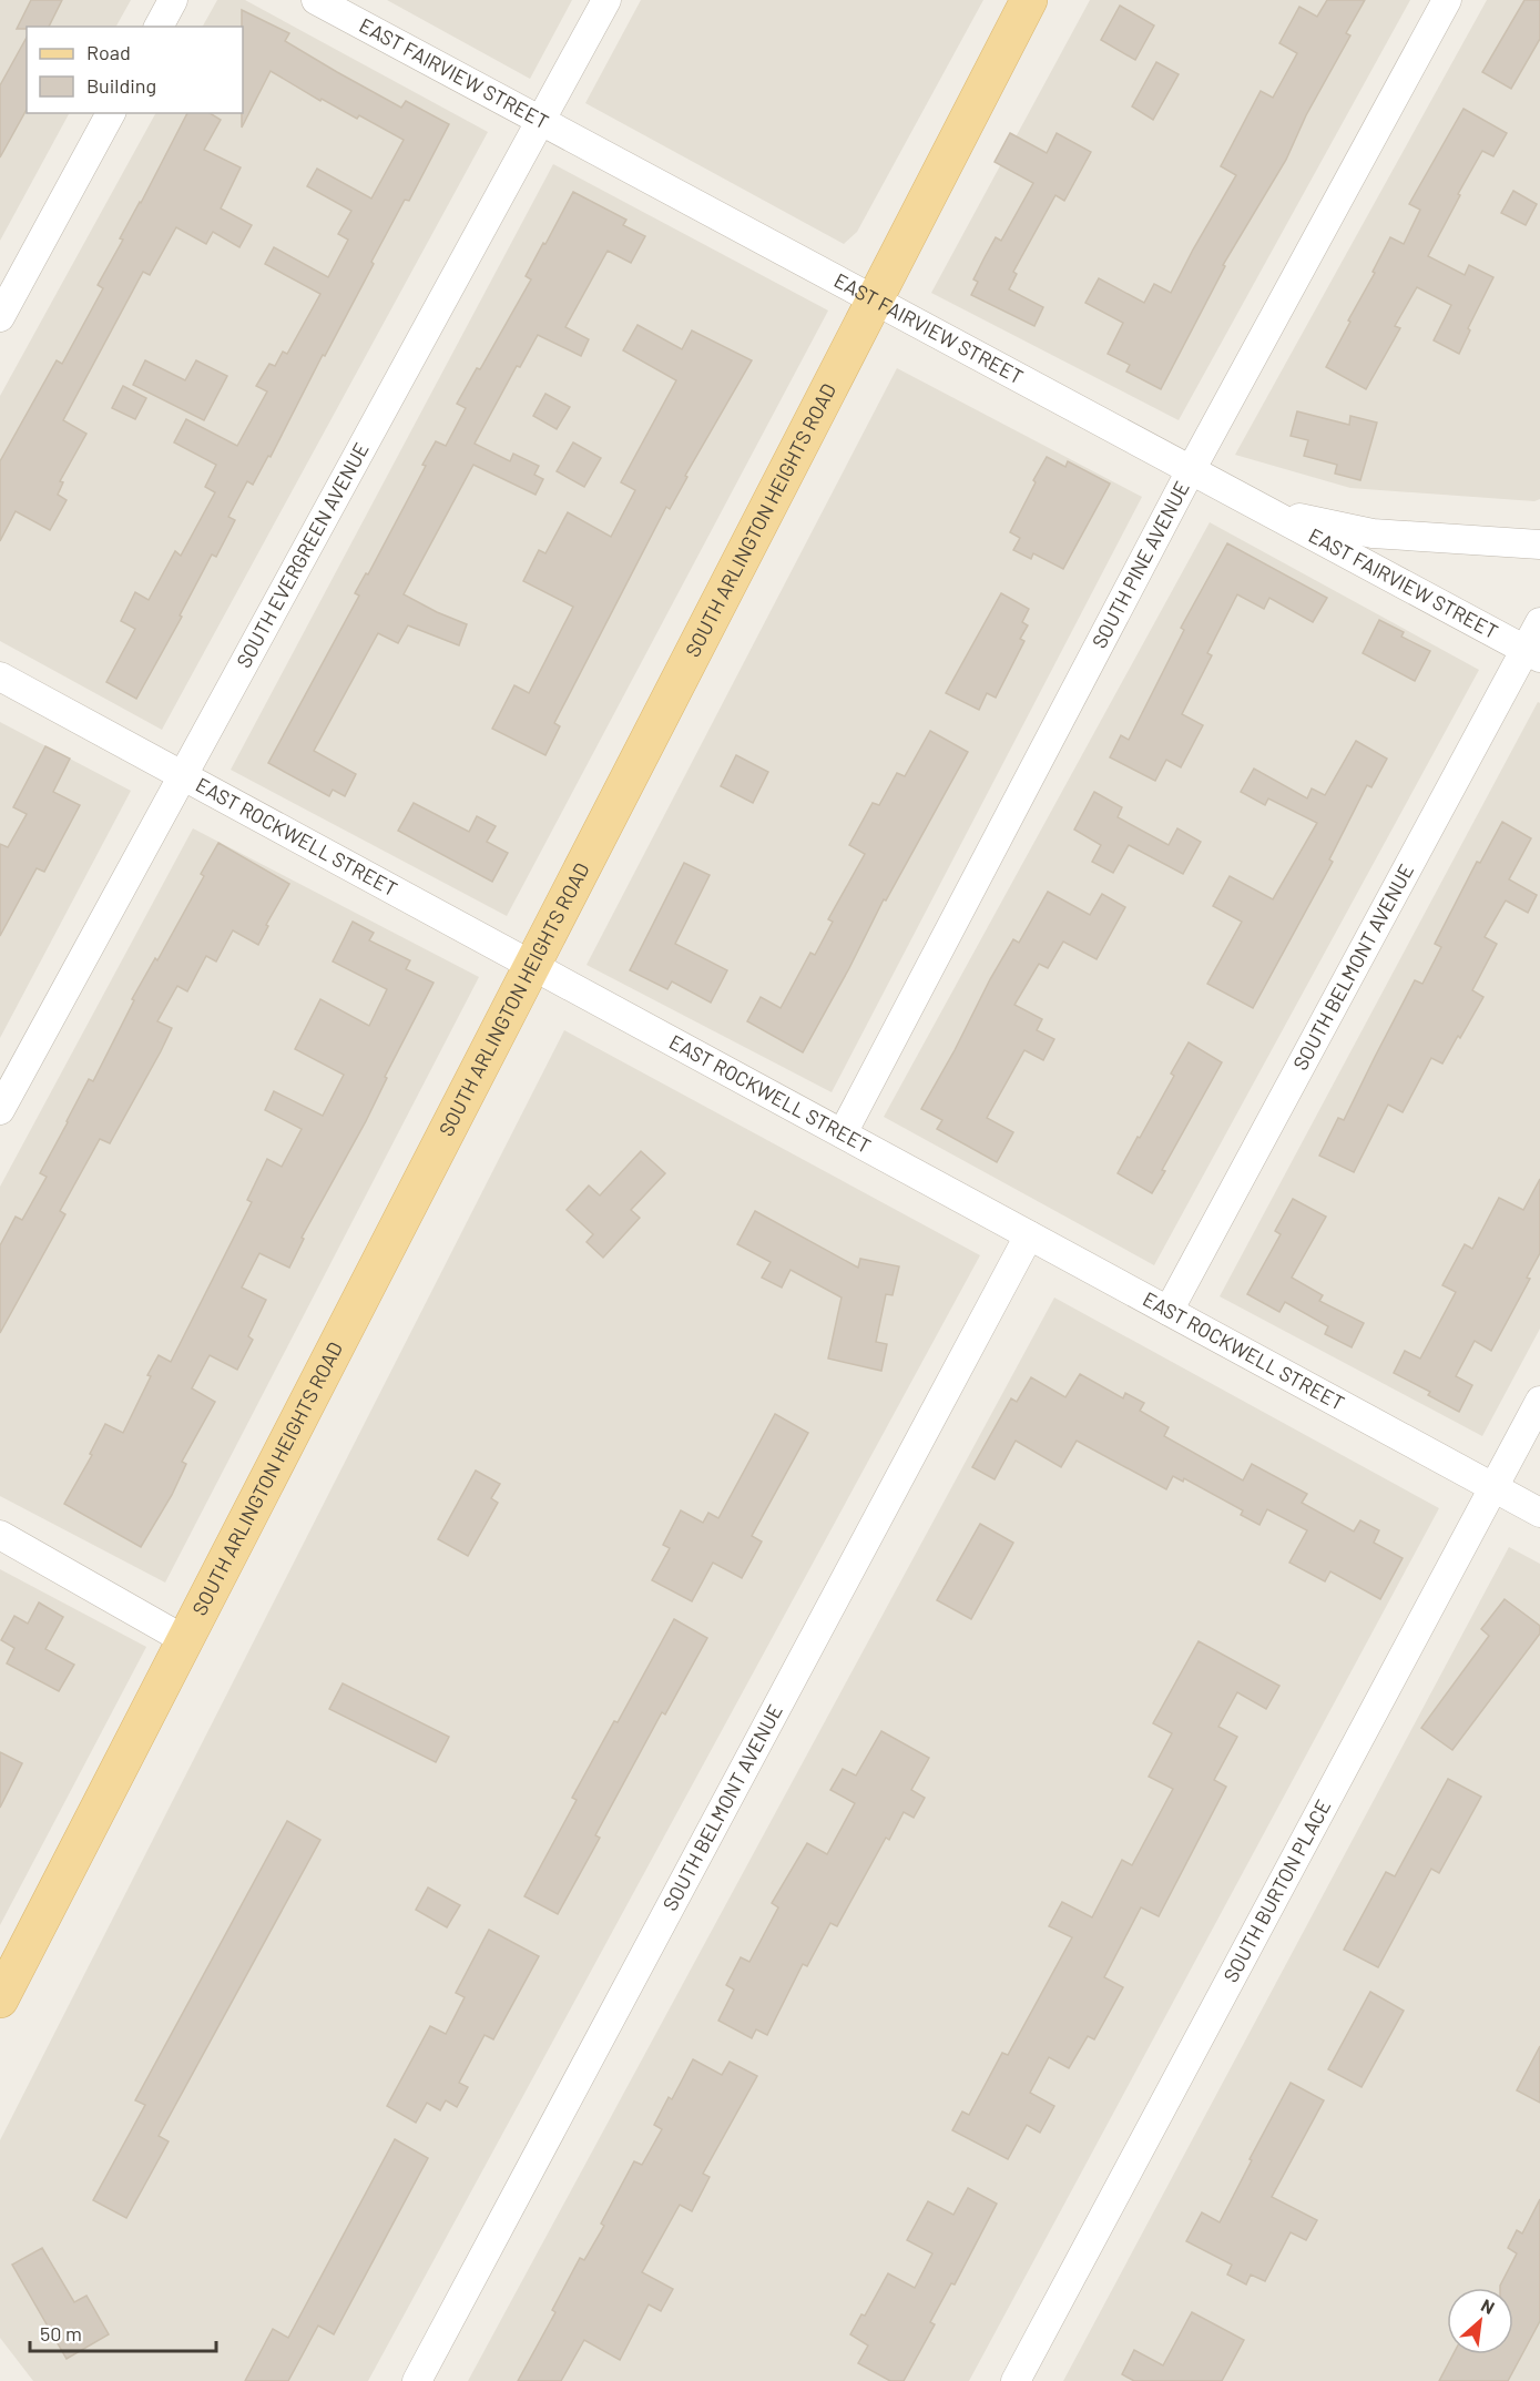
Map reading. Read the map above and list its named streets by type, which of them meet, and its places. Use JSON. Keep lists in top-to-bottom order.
{
  "streets": {
    "main road": ["SOUTH ARLINGTON HEIGHTS ROAD"],
    "street": [
      "EAST FAIRVIEW STREET",
      "SOUTH EVERGREEN AVENUE",
      "SOUTH PINE AVENUE",
      "EAST ROCKWELL STREET",
      "SOUTH BELMONT AVENUE",
      "SOUTH BURTON PLACE"
    ]
  },
  "crossings": [
    ["EAST FAIRVIEW STREET", "SOUTH ARLINGTON HEIGHTS ROAD"],
    ["EAST FAIRVIEW STREET", "SOUTH EVERGREEN AVENUE"],
    ["EAST FAIRVIEW STREET", "SOUTH PINE AVENUE"],
    ["EAST FAIRVIEW STREET", "SOUTH BELMONT AVENUE"],
    ["SOUTH ARLINGTON HEIGHTS ROAD", "EAST ROCKWELL STREET"],
    ["SOUTH EVERGREEN AVENUE", "EAST ROCKWELL STREET"],
    ["SOUTH PINE AVENUE", "EAST ROCKWELL STREET"],
    ["EAST ROCKWELL STREET", "SOUTH BELMONT AVENUE"],
    ["EAST ROCKWELL STREET", "SOUTH BURTON PLACE"]
  ],
  "legend": ["Road", "Building"],
  "scale_bar": "50 m",
  "north": "top right"
}
